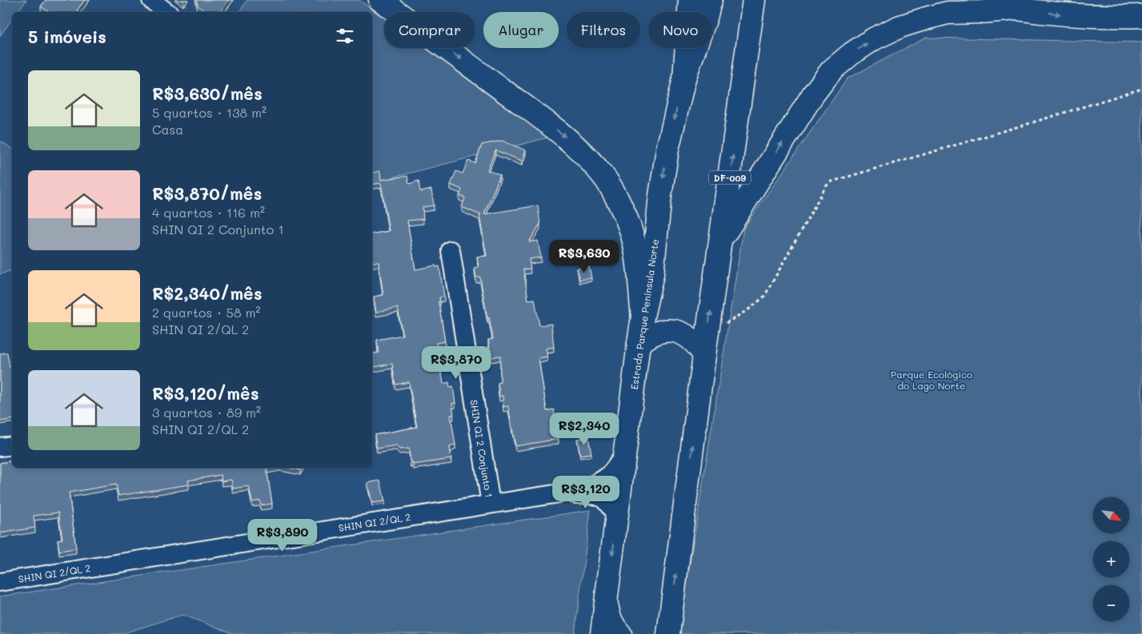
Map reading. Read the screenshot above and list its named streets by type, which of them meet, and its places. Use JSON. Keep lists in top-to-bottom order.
{
  "streets": {
    "main road": ["DF-009", "Estrada Parque Península Norte"],
    "street": ["SHIN QI 2 Conjunto 1", "SHIN QI 2/QL 2"]
  },
  "crossings": [
    ["Estrada Parque Península Norte", "SHIN QI 2/QL 2"],
    ["SHIN QI 2 Conjunto 1", "SHIN QI 2/QL 2"]
  ],
  "parks": ["Parque Ecológico do Lago Norte"],
  "north": "bottom right",
  "page": {
    "chip": [
      "Comprar",
      "Alugar",
      "Filtros",
      "Novo"
    ],
    "heading": "5 imóveis",
    "list": [
      {
        "name": "R$3,630/mês",
        "note": "5 quartos · 138 m² · Casa"
      },
      {
        "name": "R$3,870/mês",
        "note": "4 quartos · 116 m² · SHIN QI 2 Conjunto 1"
      },
      {
        "name": "R$2,340/mês",
        "note": "2 quartos · 58 m² · SHIN QI 2/QL 2"
      },
      {
        "name": "R$3,120/mês",
        "note": "3 quartos · 89 m² · SHIN QI 2/QL 2"
      }
    ],
    "price": [
      "R$3,630",
      "R$3,870",
      "R$2,340",
      "R$3,120",
      "R$3,890"
    ],
    "map_buttons": ["+", "−"]
  }
}
